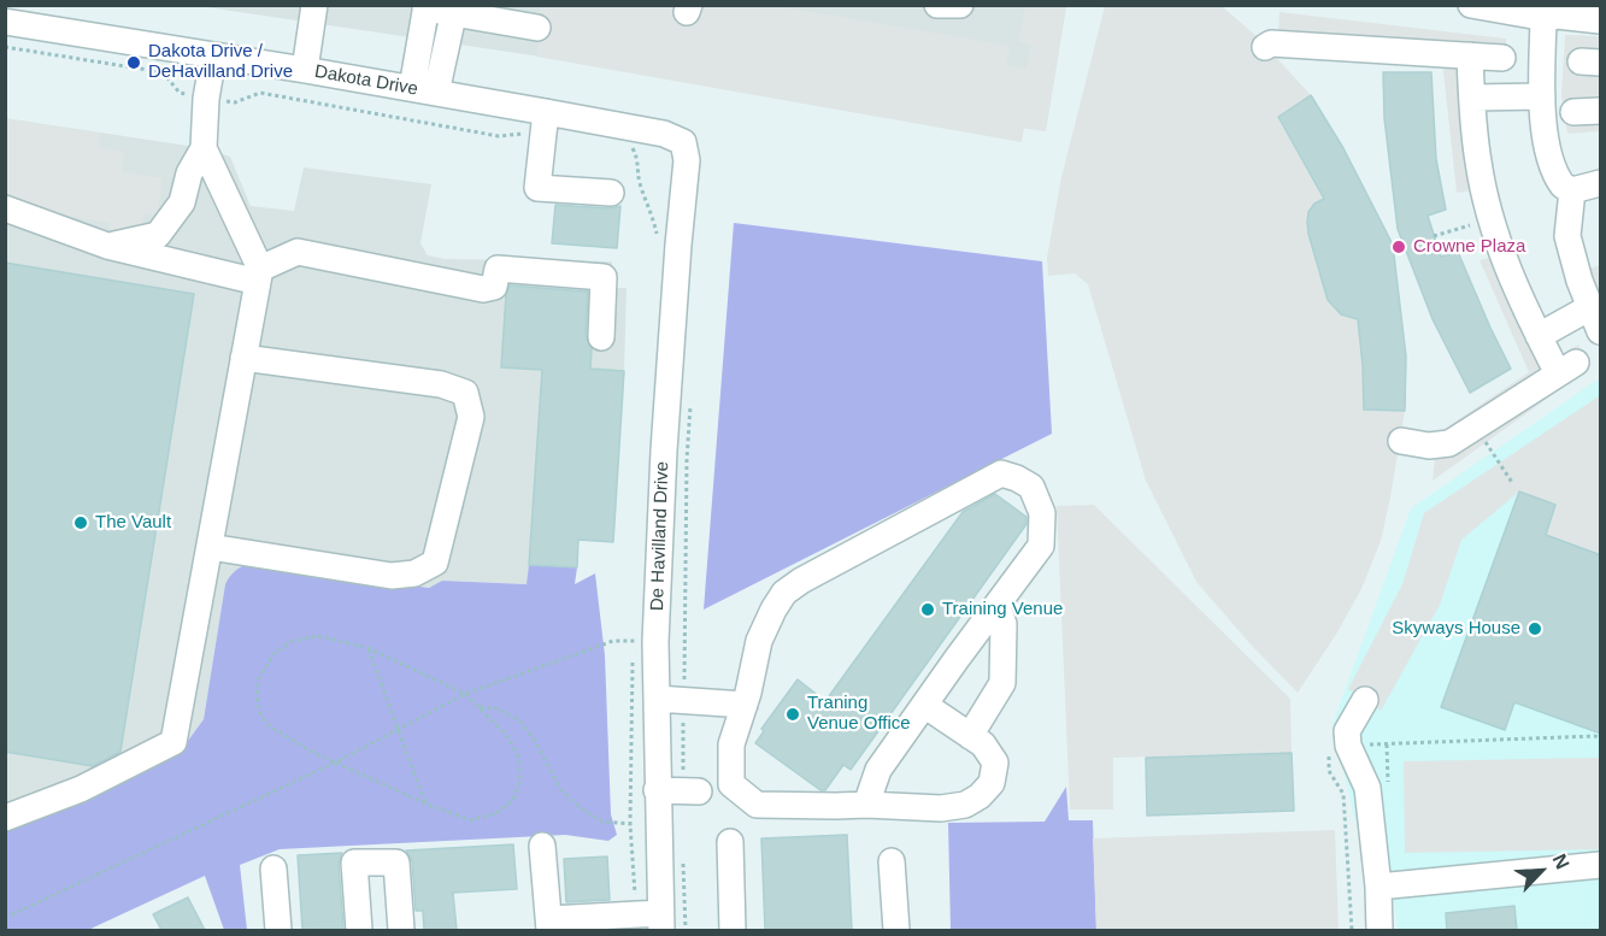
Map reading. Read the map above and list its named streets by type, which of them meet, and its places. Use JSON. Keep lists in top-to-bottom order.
{
  "streets": {
    "street": ["Dakota Drive", "De Havilland Drive"]
  },
  "crossings": [
    ["Dakota Drive", "De Havilland Drive"]
  ],
  "places": [
    "Dakota Drive / DeHavilland Drive",
    "Crowne Plaza",
    "The Vault",
    "Training Venue",
    "Skyways House",
    "Traning Venue Office"
  ],
  "north": "top right"
}
